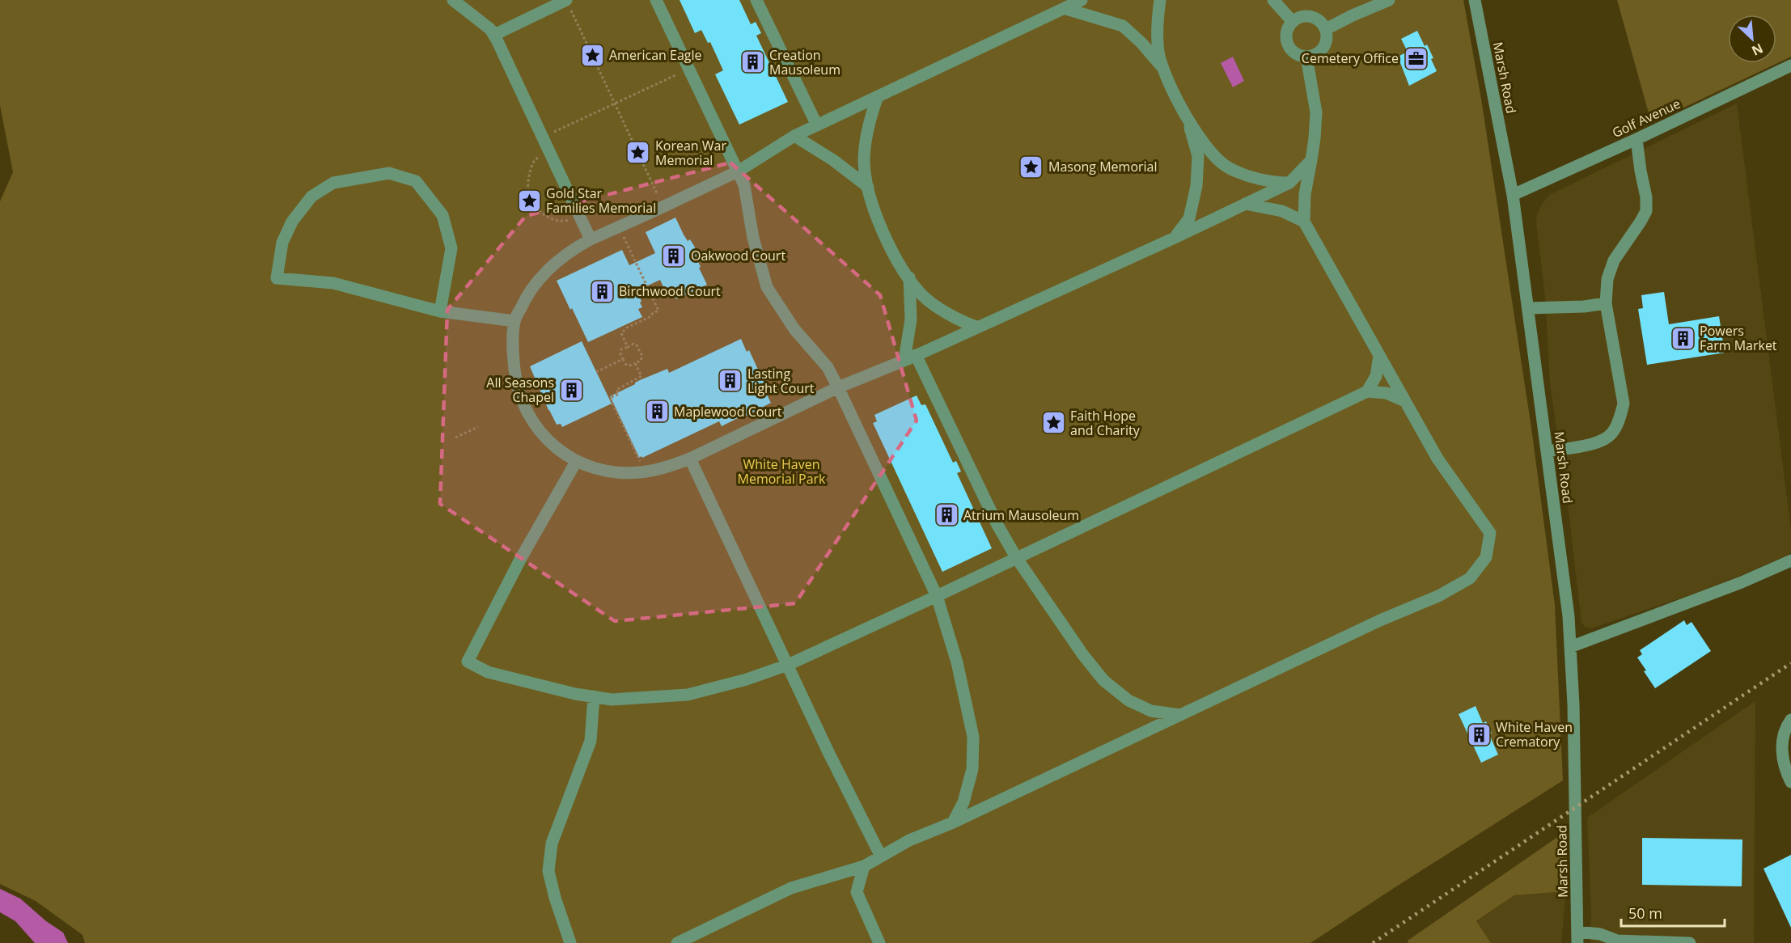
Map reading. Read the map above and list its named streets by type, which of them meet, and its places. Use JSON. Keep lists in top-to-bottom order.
{
  "streets": {
    "street": ["Marsh Road", "Golf Avenue"]
  },
  "crossings": [
    ["Marsh Road", "Golf Avenue"]
  ],
  "parks": ["White Haven Memorial Park"],
  "places": {
    "place": [
      "American Eagle",
      "Korean War Memorial",
      "Masong Memorial",
      "Gold Star Families Memorial",
      "Faith Hope and Charity"
    ],
    "office": ["Cemetery Office"],
    "building": [
      "Creation Mausoleum",
      "Oakwood Court",
      "Birchwood Court",
      "Powers Farm Market",
      "Lasting Light Court",
      "All Seasons Chapel",
      "Maplewood Court",
      "Atrium Mausoleum",
      "White Haven Crematory"
    ]
  },
  "scale_bar": "50 m",
  "north": "bottom right"
}
